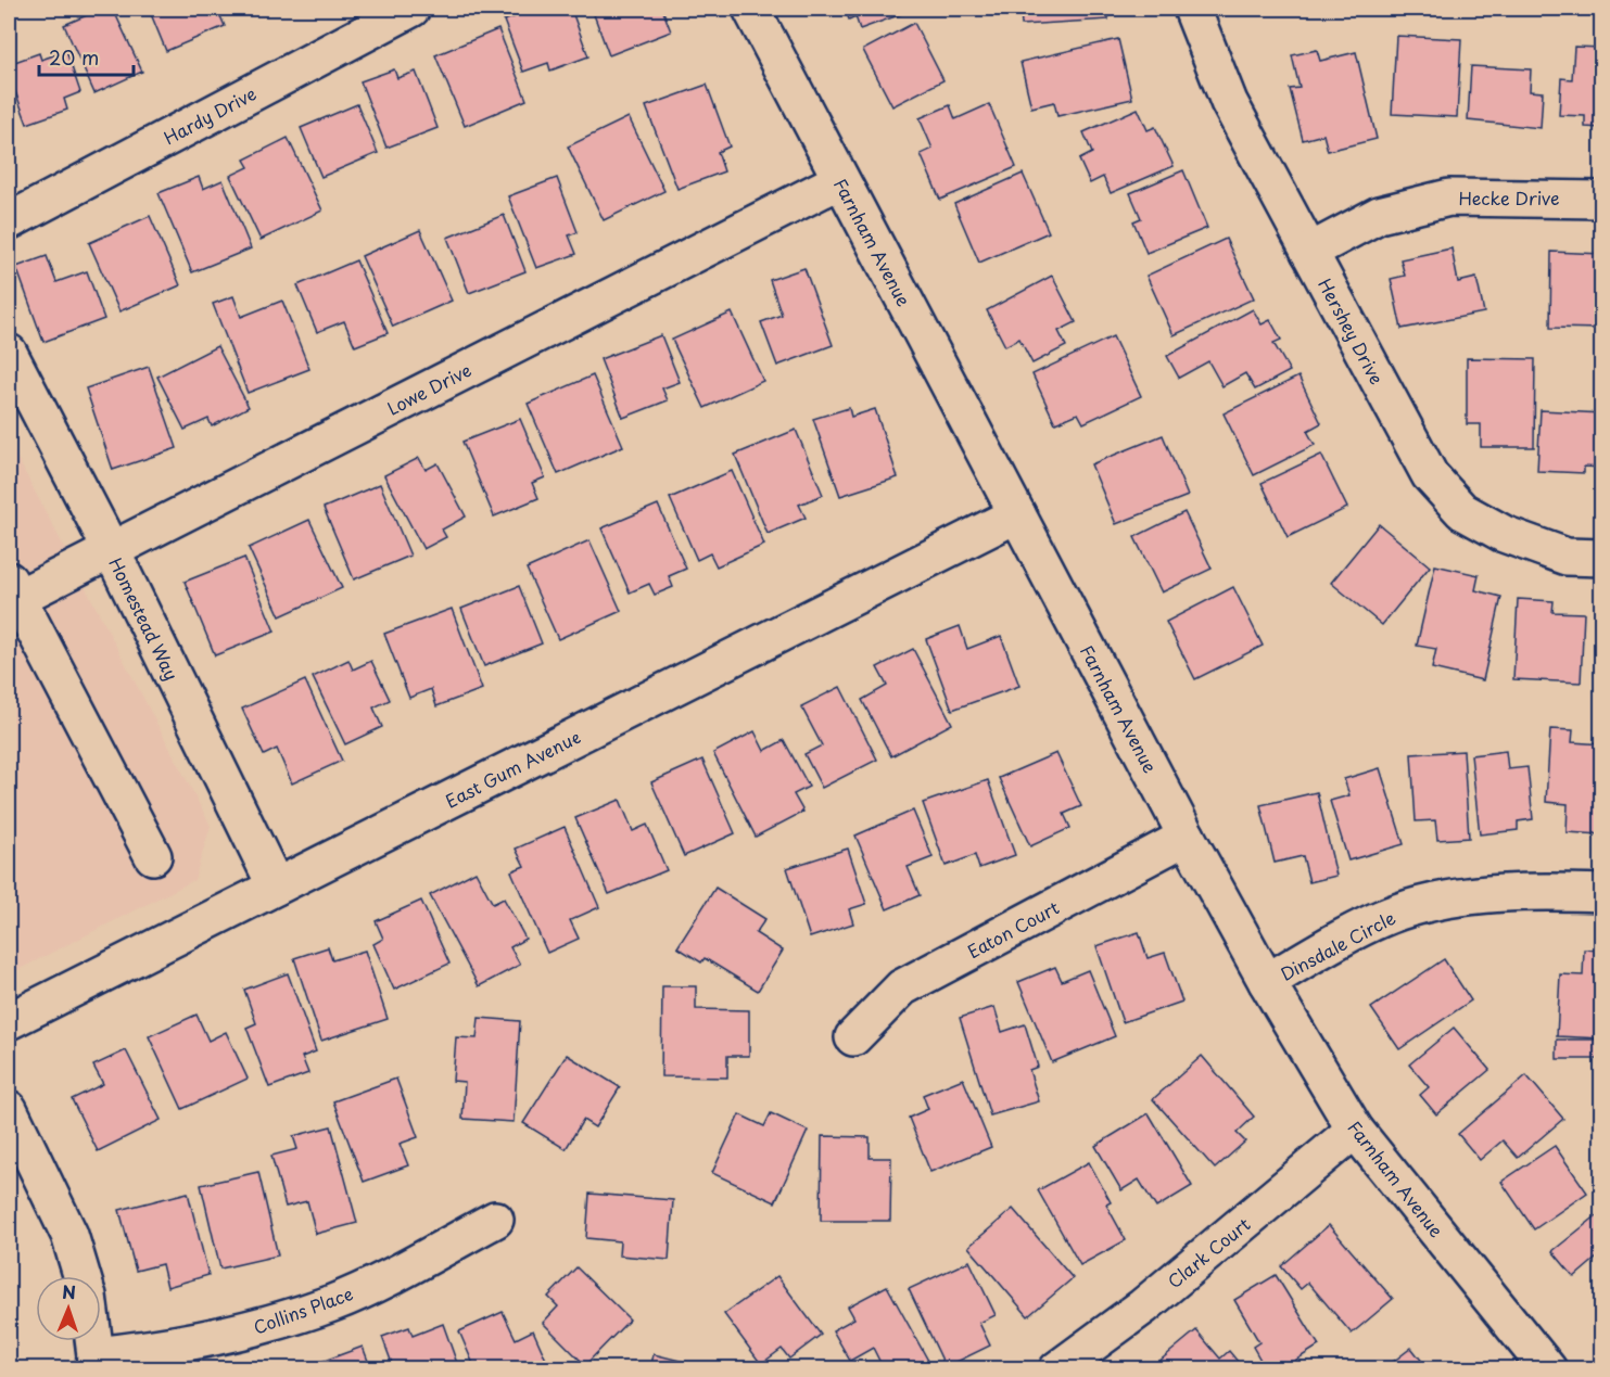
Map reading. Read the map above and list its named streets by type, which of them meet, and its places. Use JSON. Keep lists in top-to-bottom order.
{
  "streets": {
    "street": [
      "Hardy Drive",
      "Hecke Drive",
      "Farnham Avenue",
      "Hershey Drive",
      "Lowe Drive",
      "Homestead Way",
      "East Gum Avenue",
      "Eaton Court",
      "Dinsdale Circle",
      "Clark Court",
      "Collins Place"
    ]
  },
  "crossings": [
    ["Hecke Drive", "Hershey Drive"],
    ["Farnham Avenue", "Lowe Drive"],
    ["Farnham Avenue", "East Gum Avenue"],
    ["Farnham Avenue", "Eaton Court"],
    ["Farnham Avenue", "Dinsdale Circle"],
    ["Farnham Avenue", "Clark Court"],
    ["Lowe Drive", "Homestead Way"],
    ["Homestead Way", "East Gum Avenue"]
  ],
  "scale_bar": "20 m",
  "north": "top"
}
